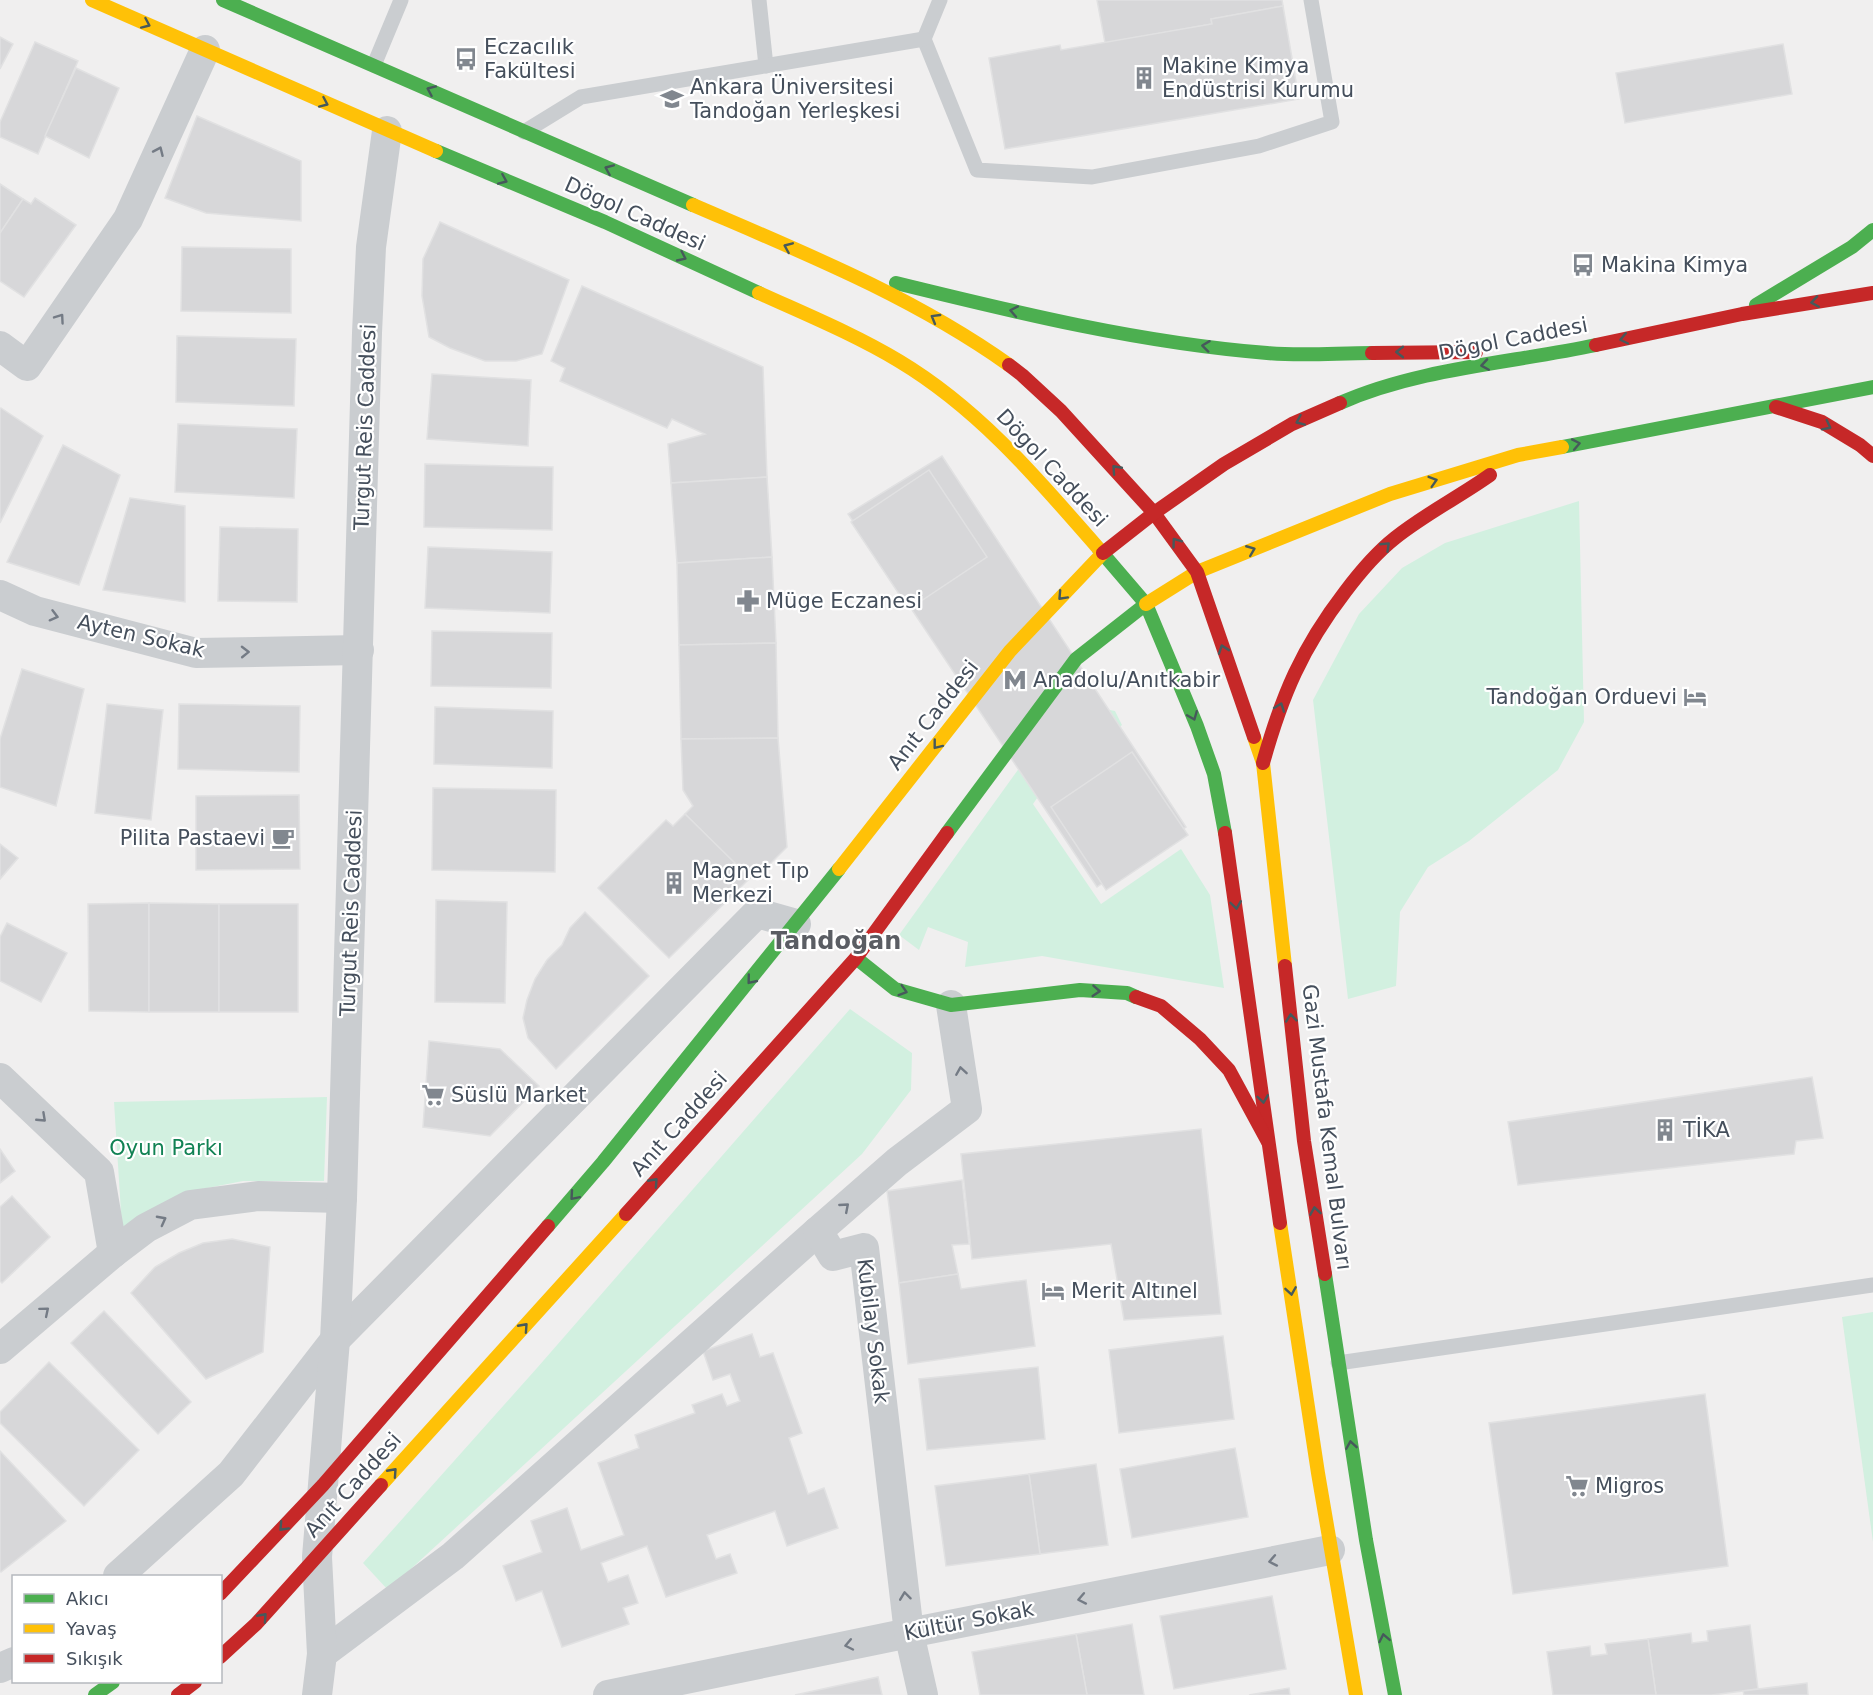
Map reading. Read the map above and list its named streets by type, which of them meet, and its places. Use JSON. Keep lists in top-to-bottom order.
{
  "streets": {
    "main road": ["Dögol Caddesi", "Anıt Caddesi", "Gazi Mustafa Kemal Bulvarı"],
    "street": [
      "Turgut Reis Caddesi",
      "Ayten Sokak",
      "Kubilay Sokak",
      "Kültür Sokak"
    ]
  },
  "crossings": [
    ["Dögol Caddesi", "Turgut Reis Caddesi"],
    ["Dögol Caddesi", "Anıt Caddesi"],
    ["Dögol Caddesi", "Gazi Mustafa Kemal Bulvarı"],
    ["Turgut Reis Caddesi", "Ayten Sokak"],
    ["Turgut Reis Caddesi", "Anıt Caddesi"],
    ["Kubilay Sokak", "Kültür Sokak"]
  ],
  "one_way": ["Ayten Sokak", "Kubilay Sokak", "Kültür Sokak"],
  "districts": ["Tandoğan"],
  "parks": ["Oyun Parkı"],
  "places": {
    "bus stop": ["Eczacılık Fakültesi", "Makina Kimya"],
    "building": ["Makine Kimya Endüstrisi Kurumu", "Magnet Tıp Merkezi", "TİKA"],
    "school or university": ["Ankara Üniversitesi Tandoğan Yerleşkesi"],
    "pharmacy": ["Müge Eczanesi"],
    "metro station": ["Anadolu/Anıtkabir"],
    "hotel": ["Tandoğan Orduevi", "Merit Altınel"],
    "cafe": ["Pilita Pastaevi"],
    "supermarket": ["Süslü Market", "Migros"]
  },
  "legend": ["Akıcı", "Yavaş", "Sıkışık"]
}
